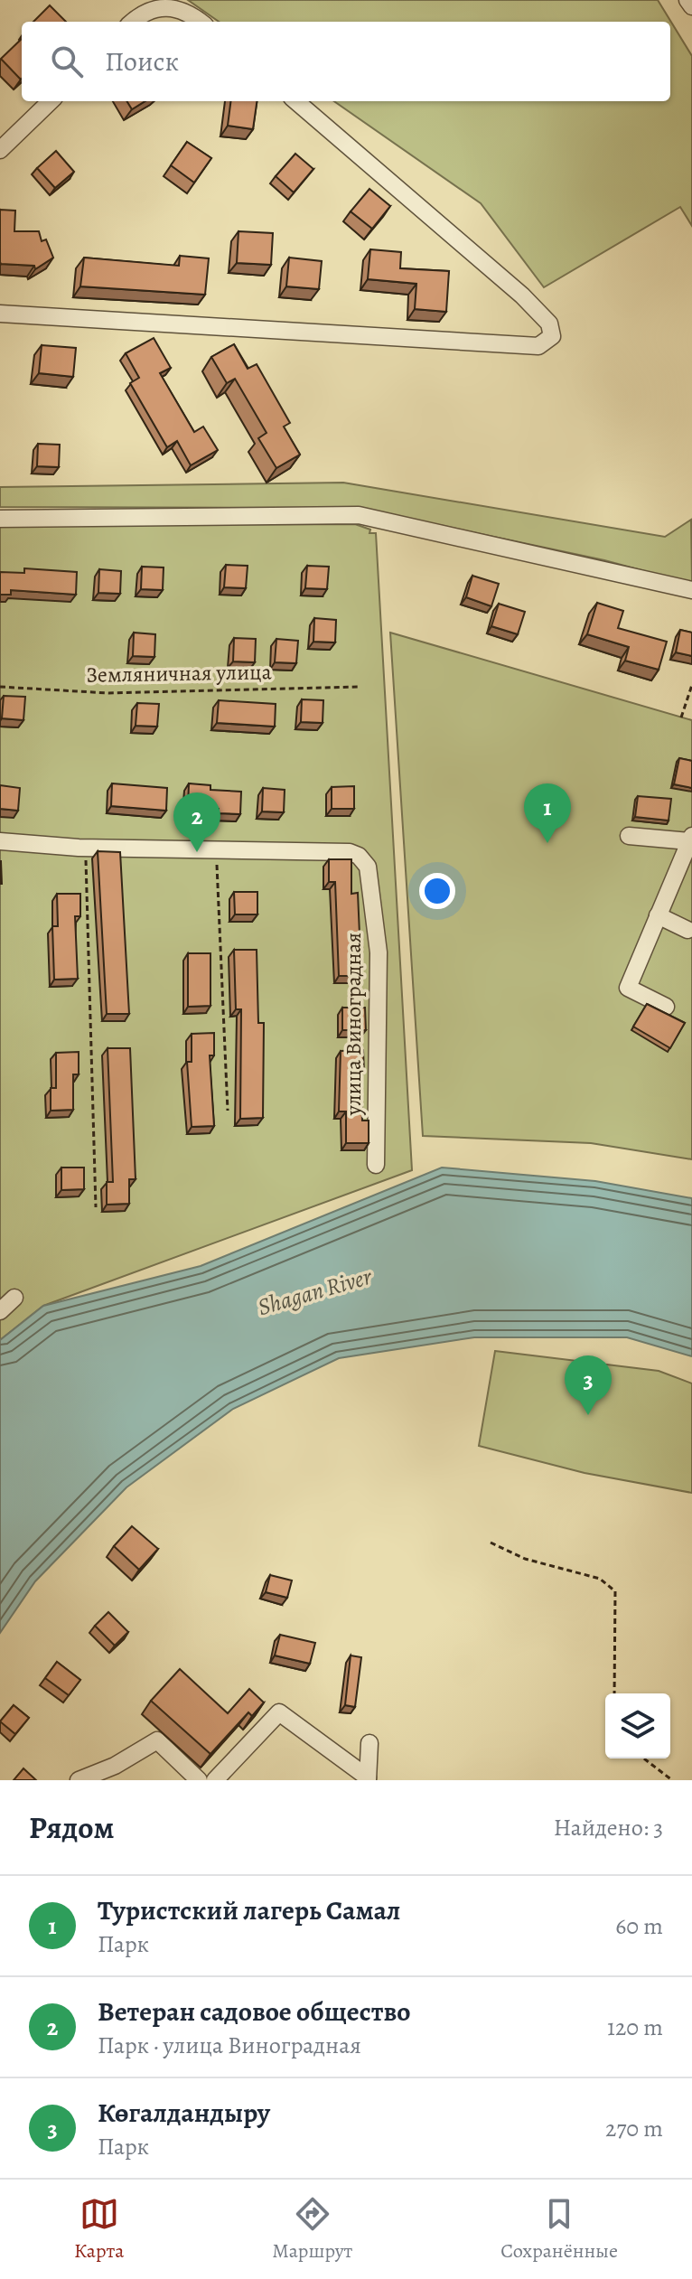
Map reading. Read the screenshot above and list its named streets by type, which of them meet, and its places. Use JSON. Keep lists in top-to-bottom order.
{
  "streets": {
    "street": ["улица Виноградная"],
    "path": ["Земляничная улица"]
  },
  "water": ["Shagan River"],
  "page": {
    "search": "Поиск",
    "pins": ["1", "2", "3"],
    "heading": ["Рядом", "Найдено: 3"],
    "list": [
      {
        "mark": "1",
        "name": "Туристский лагерь Самал",
        "note": "Парк",
        "value": "60 m"
      },
      {
        "mark": "2",
        "name": "Ветеран садовое общество",
        "note": "Парк · улица Виноградная",
        "value": "120 m"
      },
      {
        "mark": "3",
        "name": "Көгалдандыру",
        "note": "Парк",
        "value": "270 m"
      }
    ],
    "nav": ["Карта", "Маршрут", "Сохранённые"]
  }
}
